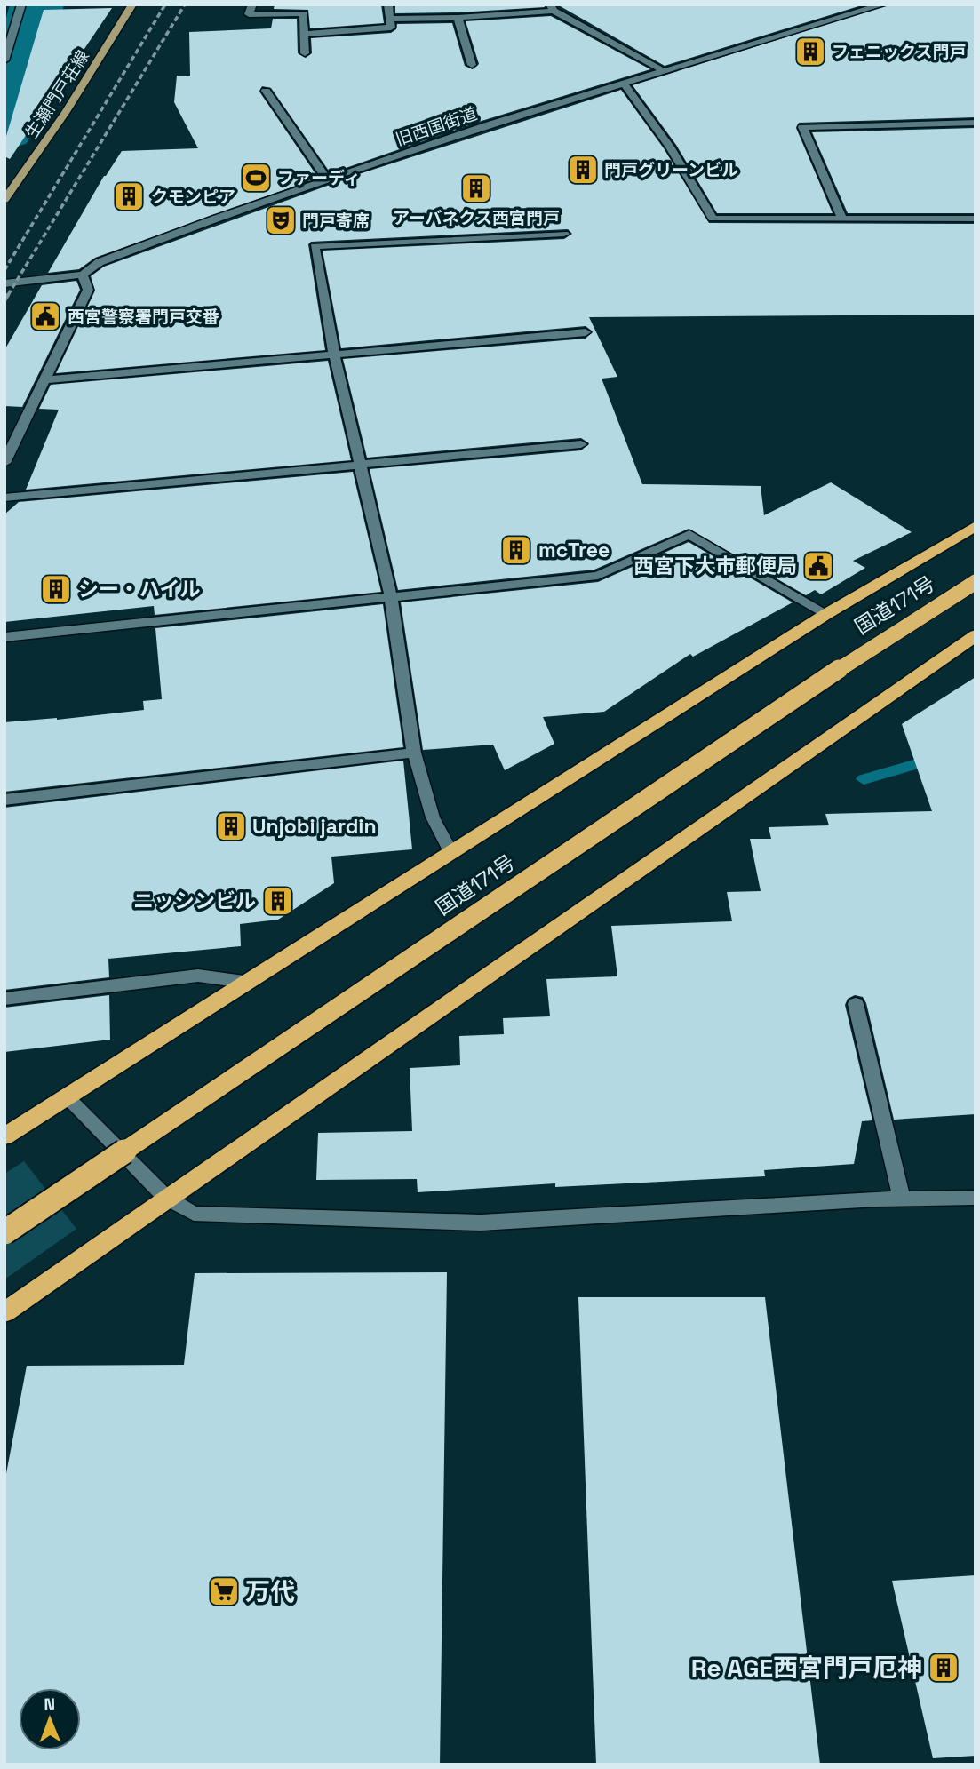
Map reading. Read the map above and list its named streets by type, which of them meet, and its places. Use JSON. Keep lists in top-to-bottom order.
{
  "streets": {
    "highway": ["国道171号"],
    "main road": ["生瀬門戸荘線"],
    "street": ["旧西国街道"]
  },
  "places": {
    "building": [
      "フェニックス門戸",
      "門戸グリーンビル",
      "アーバネクス西宮門戸",
      "クモンピア",
      "mcTree",
      "シー・ハイル",
      "Unjobi jardin",
      "ニッシンビル",
      "Re AGE西宮門戸厄神"
    ],
    "sports": ["ファーディ"],
    "theatre": ["門戸寄席"],
    "public building": ["西宮警察署門戸交番", "西宮下大市郵便局"],
    "supermarket": ["万代"]
  },
  "north": "top"
}
